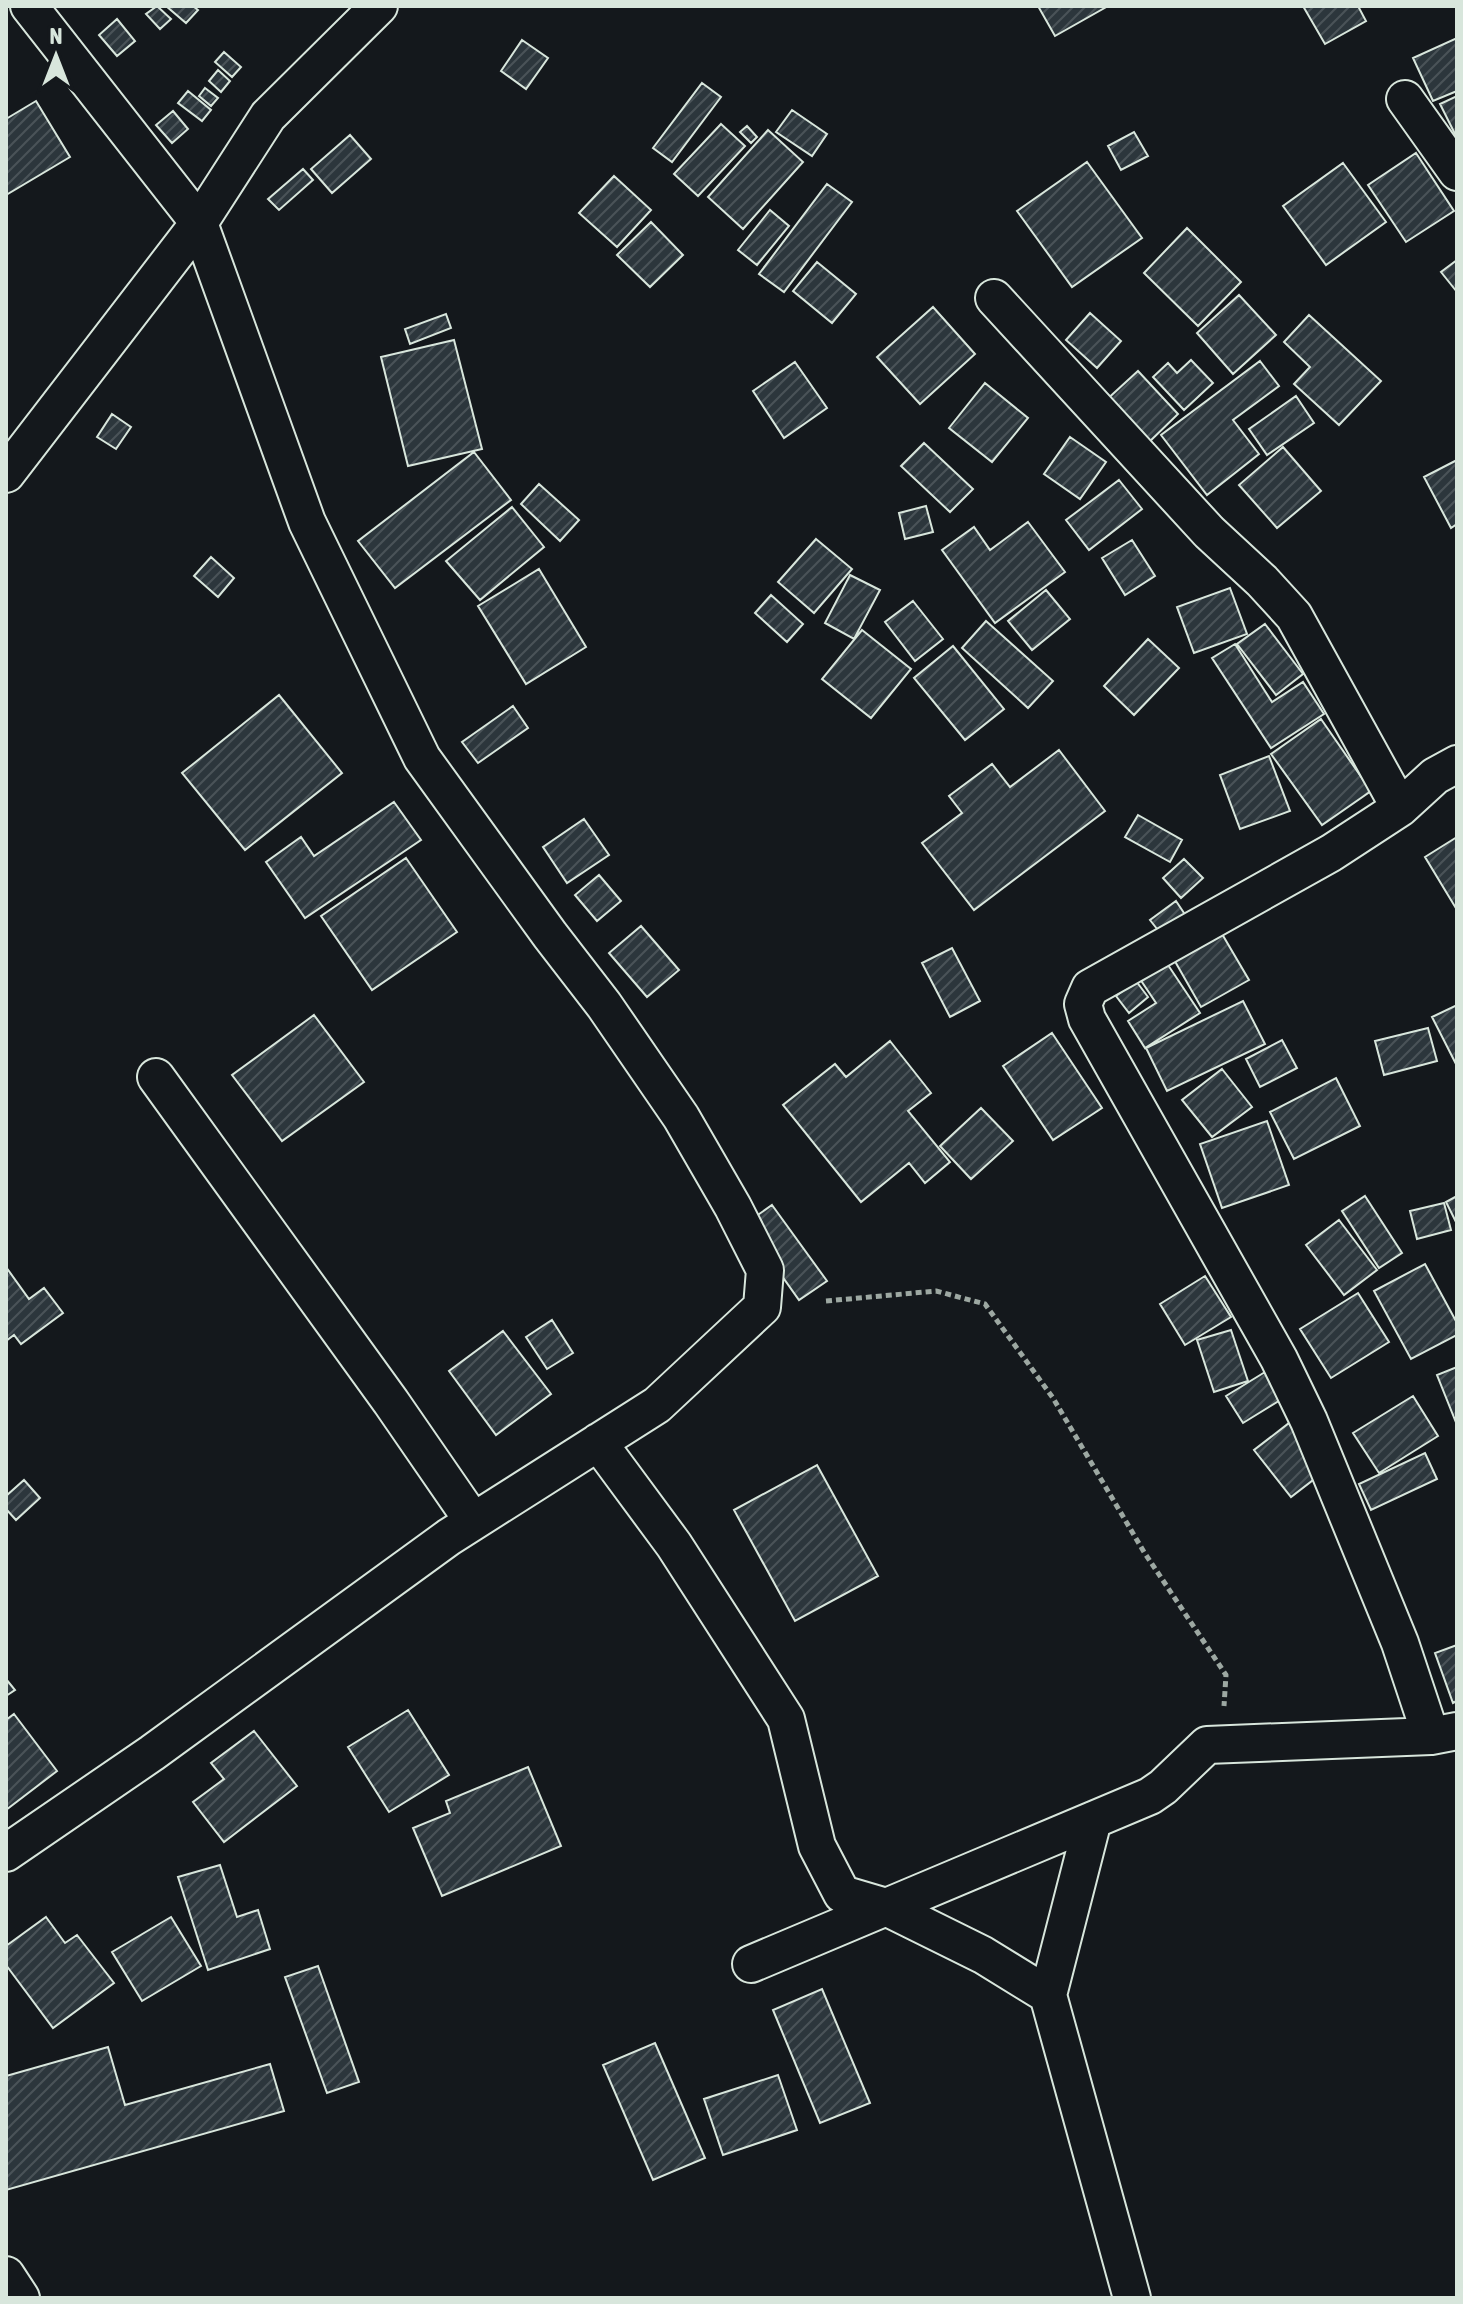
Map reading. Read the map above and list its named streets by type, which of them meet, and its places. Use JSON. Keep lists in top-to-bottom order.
{
  "north": "top"
}
